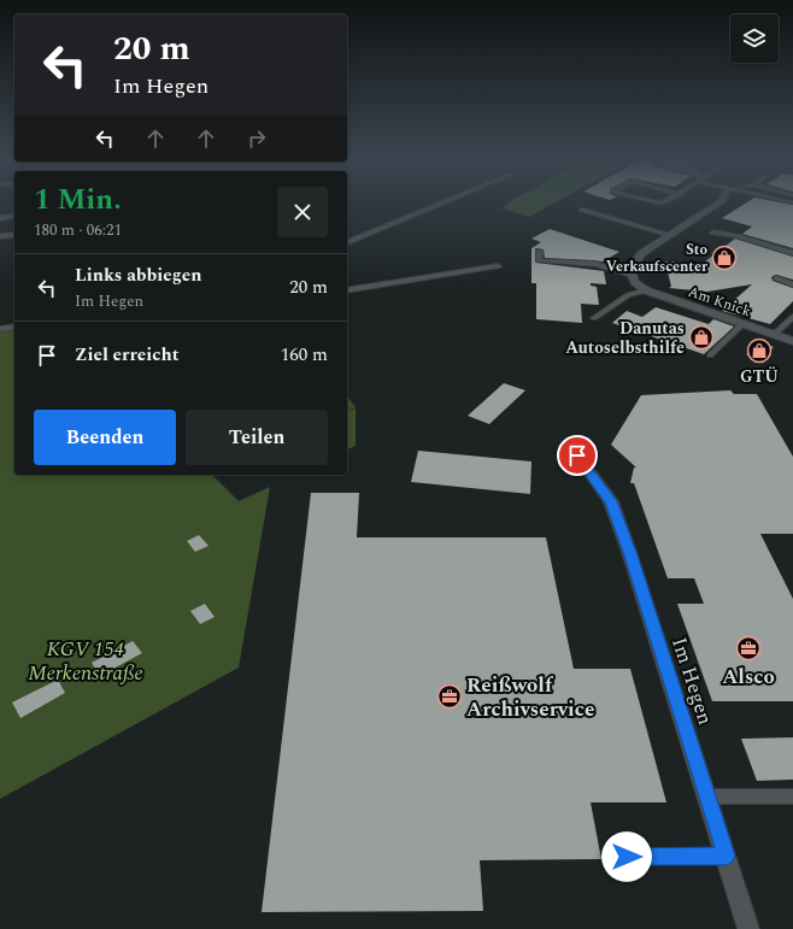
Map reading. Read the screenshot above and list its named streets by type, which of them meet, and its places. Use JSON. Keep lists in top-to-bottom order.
{
  "streets": {
    "street": ["Am Knick", "Im Hegen"]
  },
  "parks": ["KGV 154 Merkenstraße"],
  "places": {
    "shop": ["Sto Verkaufscenter", "Danutas Autoselbsthilfe", "GTÜ"],
    "office": ["Alsco", "Reißwolf Archivservice"]
  },
  "page": {
    "turn": ["20 m", "Im Hegen"],
    "heading": ["1 Min.", "180 m · 06:21"],
    "list": [
      {
        "name": "Links abbiegen",
        "note": "Im Hegen",
        "value": "20 m"
      },
      {
        "name": "Ziel erreicht",
        "value": "160 m"
      }
    ],
    "buttons": ["Beenden", "Teilen"]
  }
}
